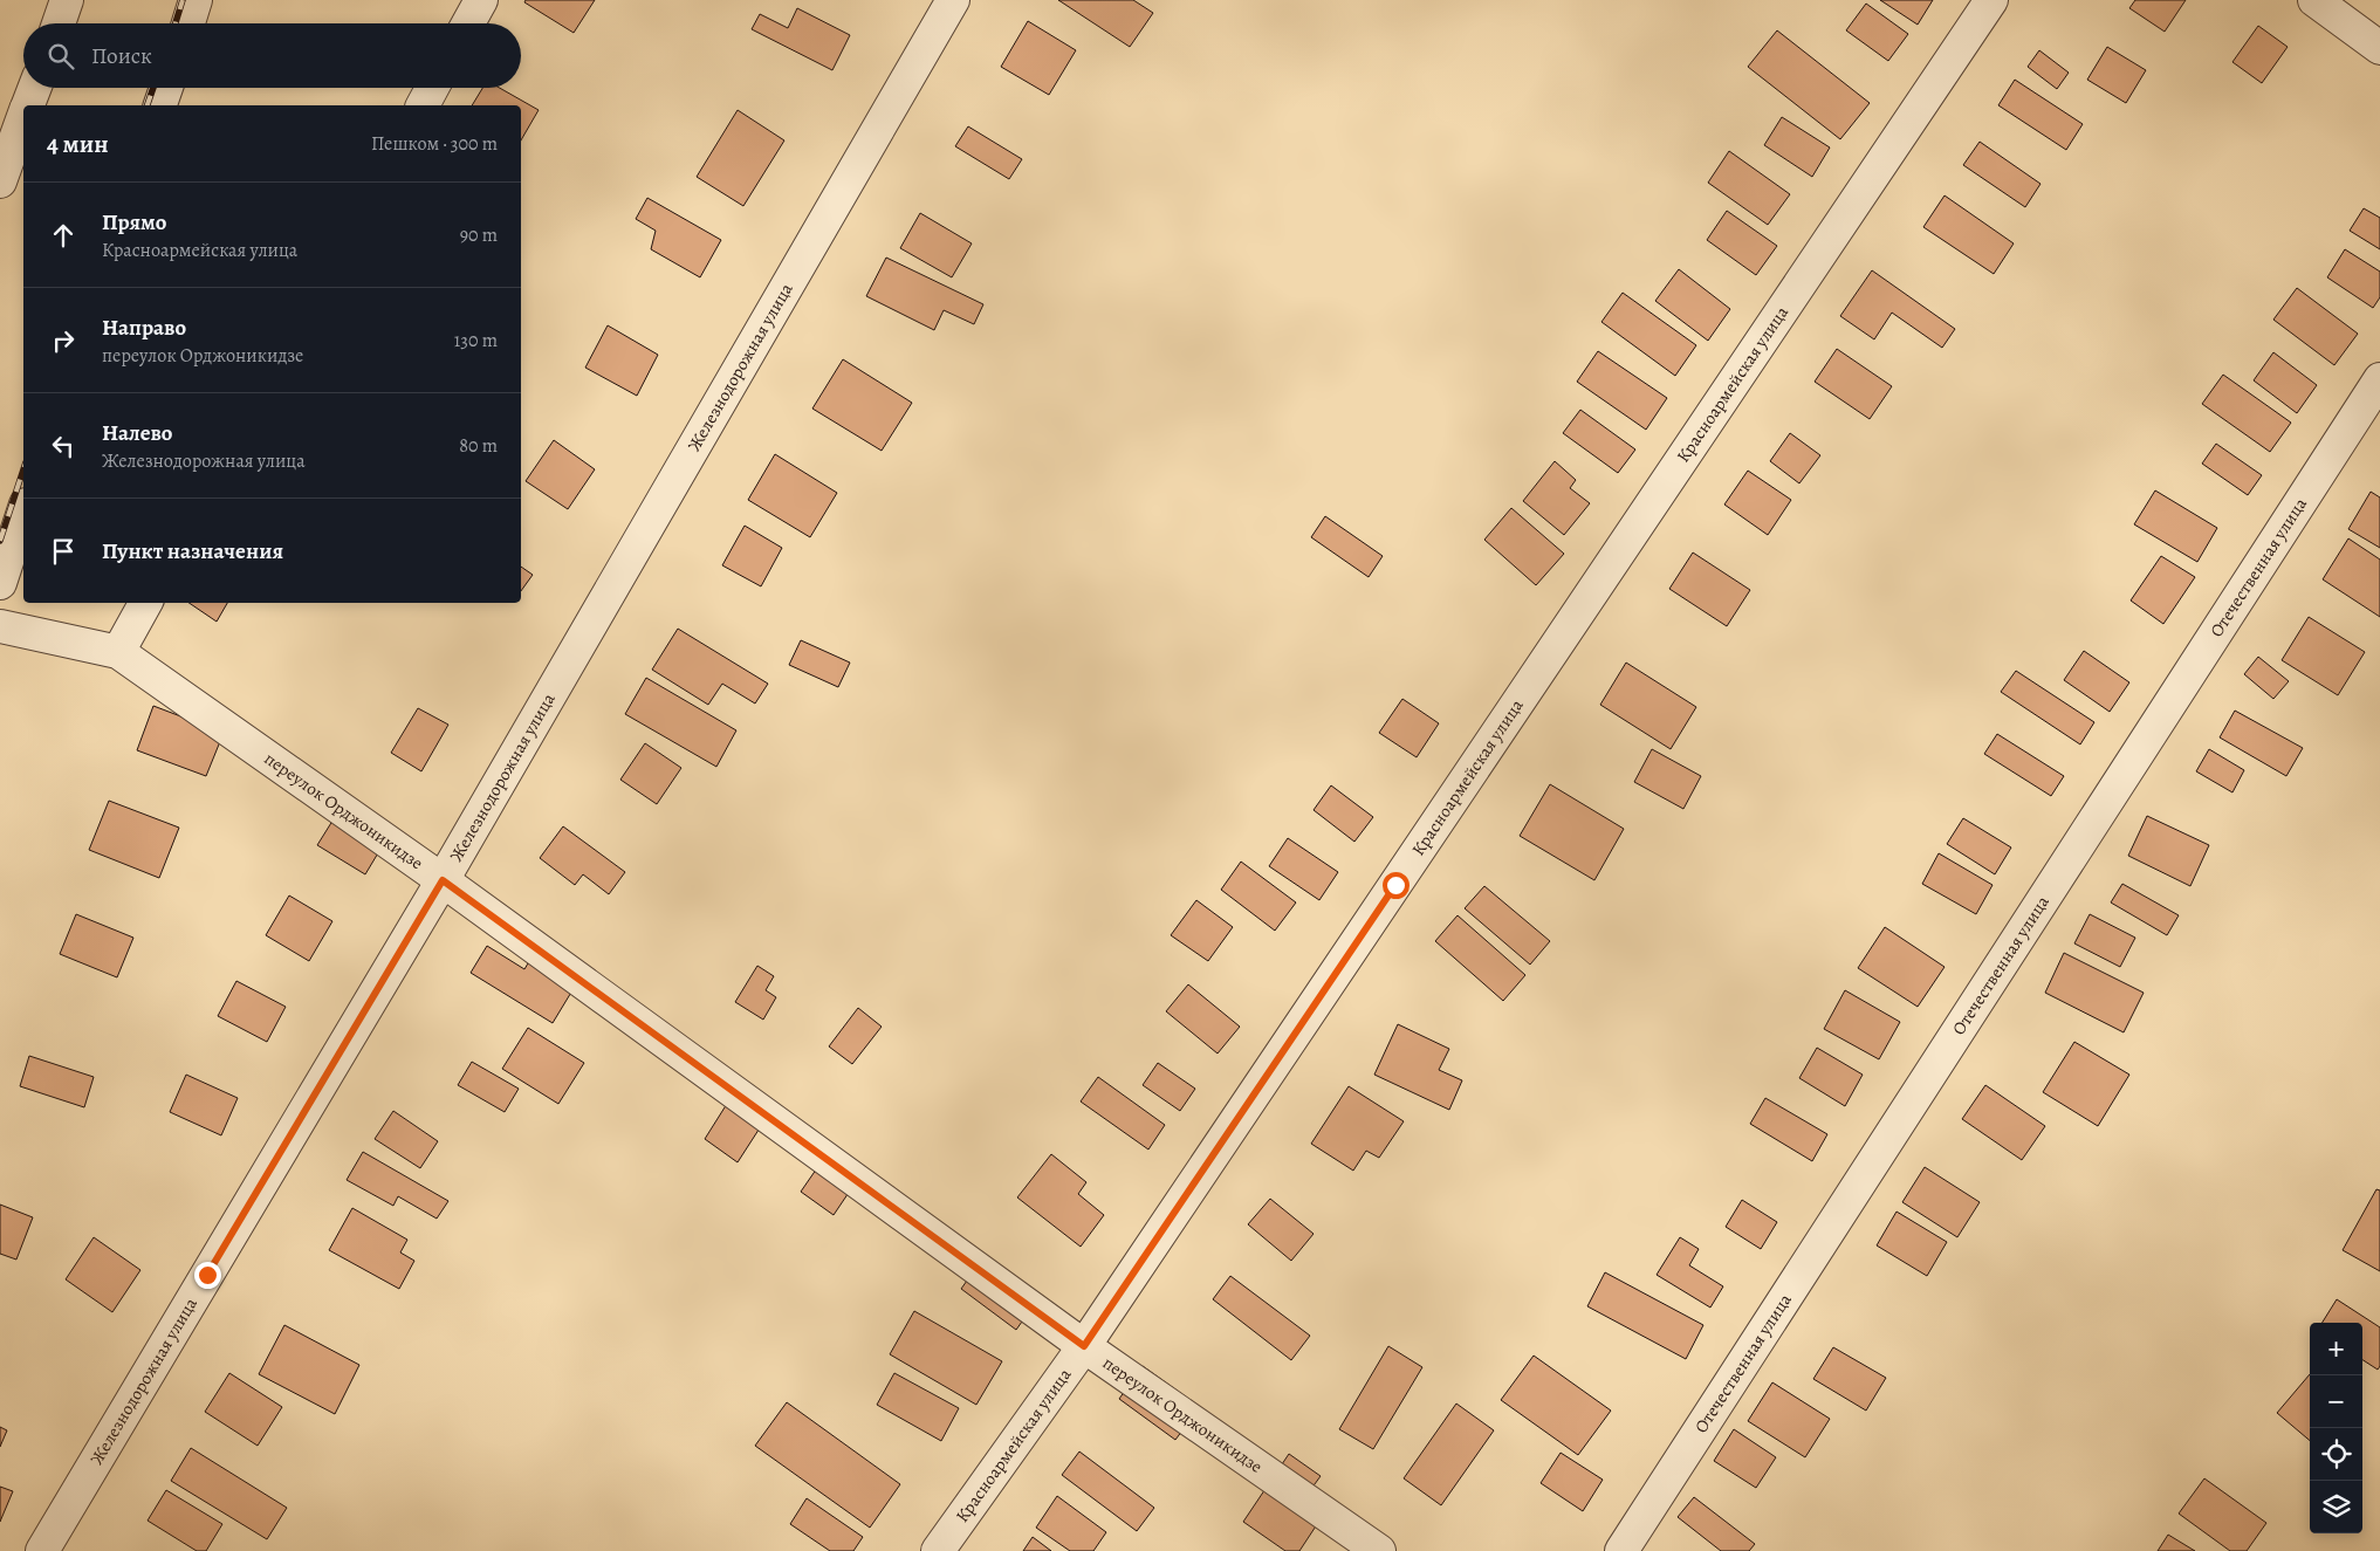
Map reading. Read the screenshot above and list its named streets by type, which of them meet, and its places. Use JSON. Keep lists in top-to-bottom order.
{
  "streets": {
    "street": [
      "Железнодорожная улица",
      "Красноармейская улица",
      "Отечественная улица",
      "переулок Орджоникидзе"
    ]
  },
  "crossings": [
    ["Железнодорожная улица", "переулок Орджоникидзе"],
    ["Красноармейская улица", "переулок Орджоникидзе"]
  ],
  "page": {
    "search": "Поиск",
    "heading": ["4 мин", "Пешком · 300 m"],
    "list": [
      ["Прямо", "Красноармейская улица", "90 m"],
      ["Направо", "переулок Орджоникидзе", "130 m"],
      ["Налево", "Железнодорожная улица", "80 m"],
      "Пункт назначения"
    ],
    "map_buttons": ["+", "−"]
  }
}
